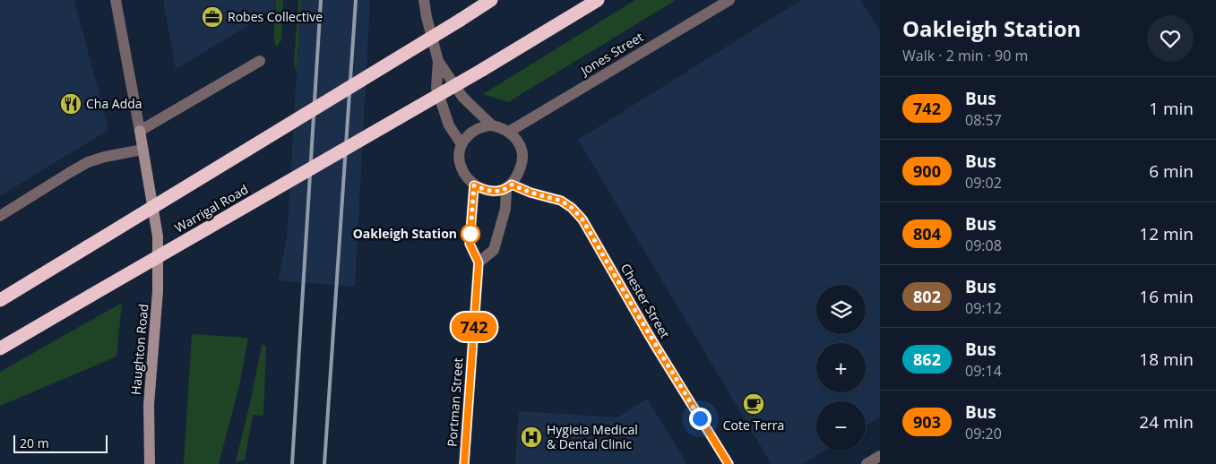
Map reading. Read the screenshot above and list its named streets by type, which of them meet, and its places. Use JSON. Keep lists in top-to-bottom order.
{
  "streets": {
    "highway": ["Warrigal Road"],
    "street": [
      "Jones Street",
      "Chester Street",
      "Haughton Road",
      "Portman Street"
    ]
  },
  "crossings": [
    ["Jones Street", "Chester Street"],
    ["Jones Street", "Portman Street"],
    ["Chester Street", "Portman Street"]
  ],
  "places": {
    "office": ["Robes Collective"],
    "restaurant": ["Cha Adda"],
    "other": ["Oakleigh Station"],
    "cafe": ["Cote Terra"],
    "hospital": ["Hygieia Medical & Dental Clinic"]
  },
  "lines": ["bus line 742"],
  "scale_bar": "20 m",
  "page": {
    "on_map": "742",
    "heading": ["Oakleigh Station", "Walk · 2 min · 90 m"],
    "list": [
      {
        "mark": "742",
        "name": "Bus",
        "note": "08:57",
        "value": "1 min"
      },
      {
        "mark": "900",
        "name": "Bus",
        "note": "09:02",
        "value": "6 min"
      },
      {
        "mark": "804",
        "name": "Bus",
        "note": "09:08",
        "value": "12 min"
      },
      {
        "mark": "802",
        "name": "Bus",
        "note": "09:12",
        "value": "16 min"
      },
      {
        "mark": "862",
        "name": "Bus",
        "note": "09:14",
        "value": "18 min"
      },
      {
        "mark": "903",
        "name": "Bus",
        "note": "09:20",
        "value": "24 min"
      }
    ],
    "map_buttons": ["+", "−"],
    "scale": "20 m"
  }
}
